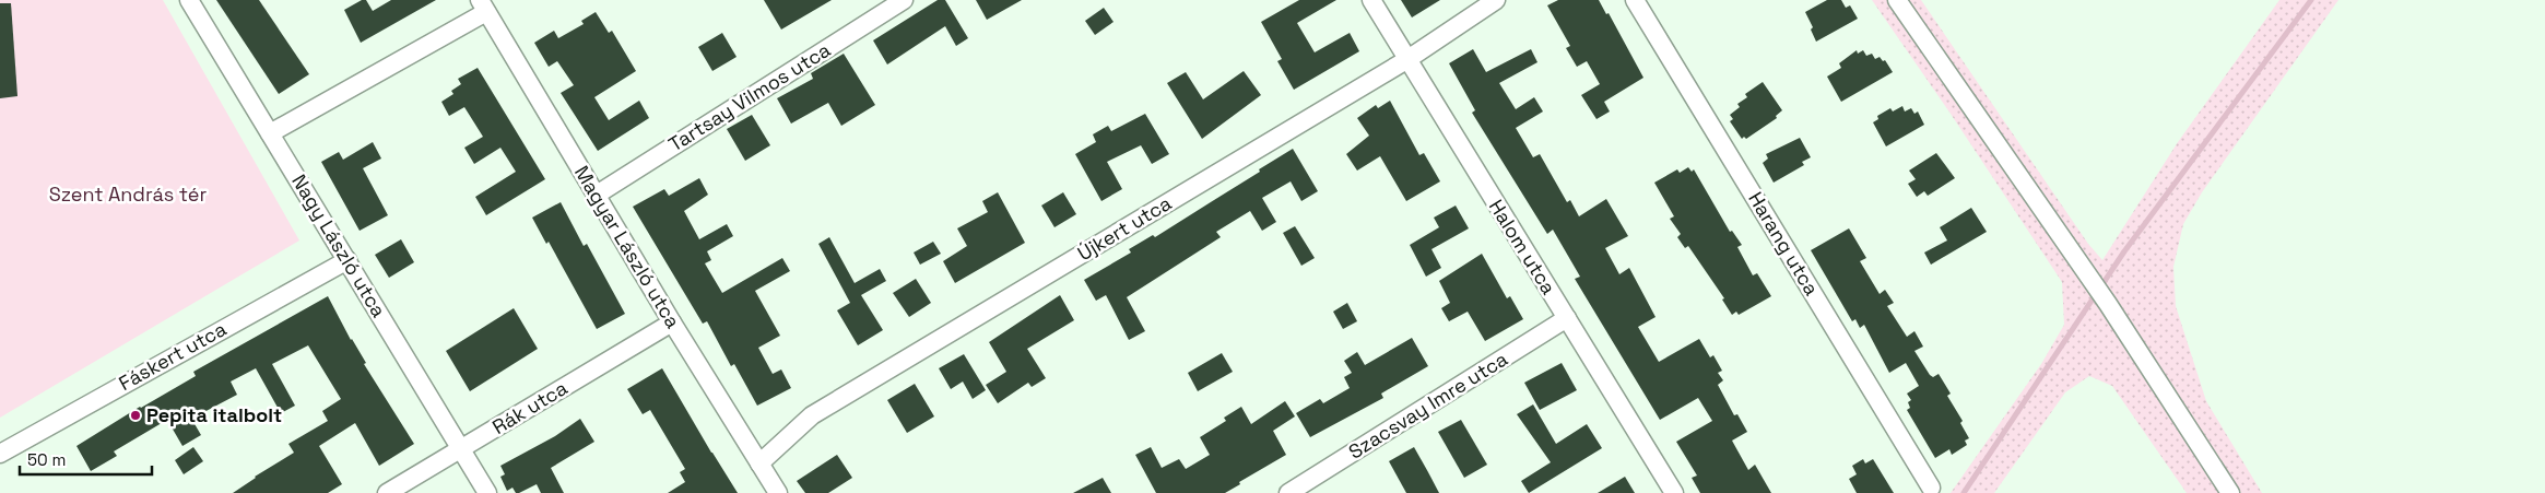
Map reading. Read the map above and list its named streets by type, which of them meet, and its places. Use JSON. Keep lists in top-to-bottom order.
{
  "streets": {
    "street": [
      "Tartsay Vilmos utca",
      "Újkert utca",
      "Harang utca",
      "Nagy László utca",
      "Magyar László utca",
      "Halom utca",
      "Fáskert utca",
      "Szacsvay Imre utca",
      "Rák utca"
    ]
  },
  "crossings": [
    ["Tartsay Vilmos utca", "Magyar László utca"],
    ["Újkert utca", "Magyar László utca"],
    ["Újkert utca", "Halom utca"],
    ["Nagy László utca", "Fáskert utca"],
    ["Nagy László utca", "Rák utca"],
    ["Magyar László utca", "Rák utca"],
    ["Halom utca", "Szacsvay Imre utca"]
  ],
  "parks": ["Szent András tér"],
  "places": ["Pepita italbolt"],
  "scale_bar": "50 m"
}
